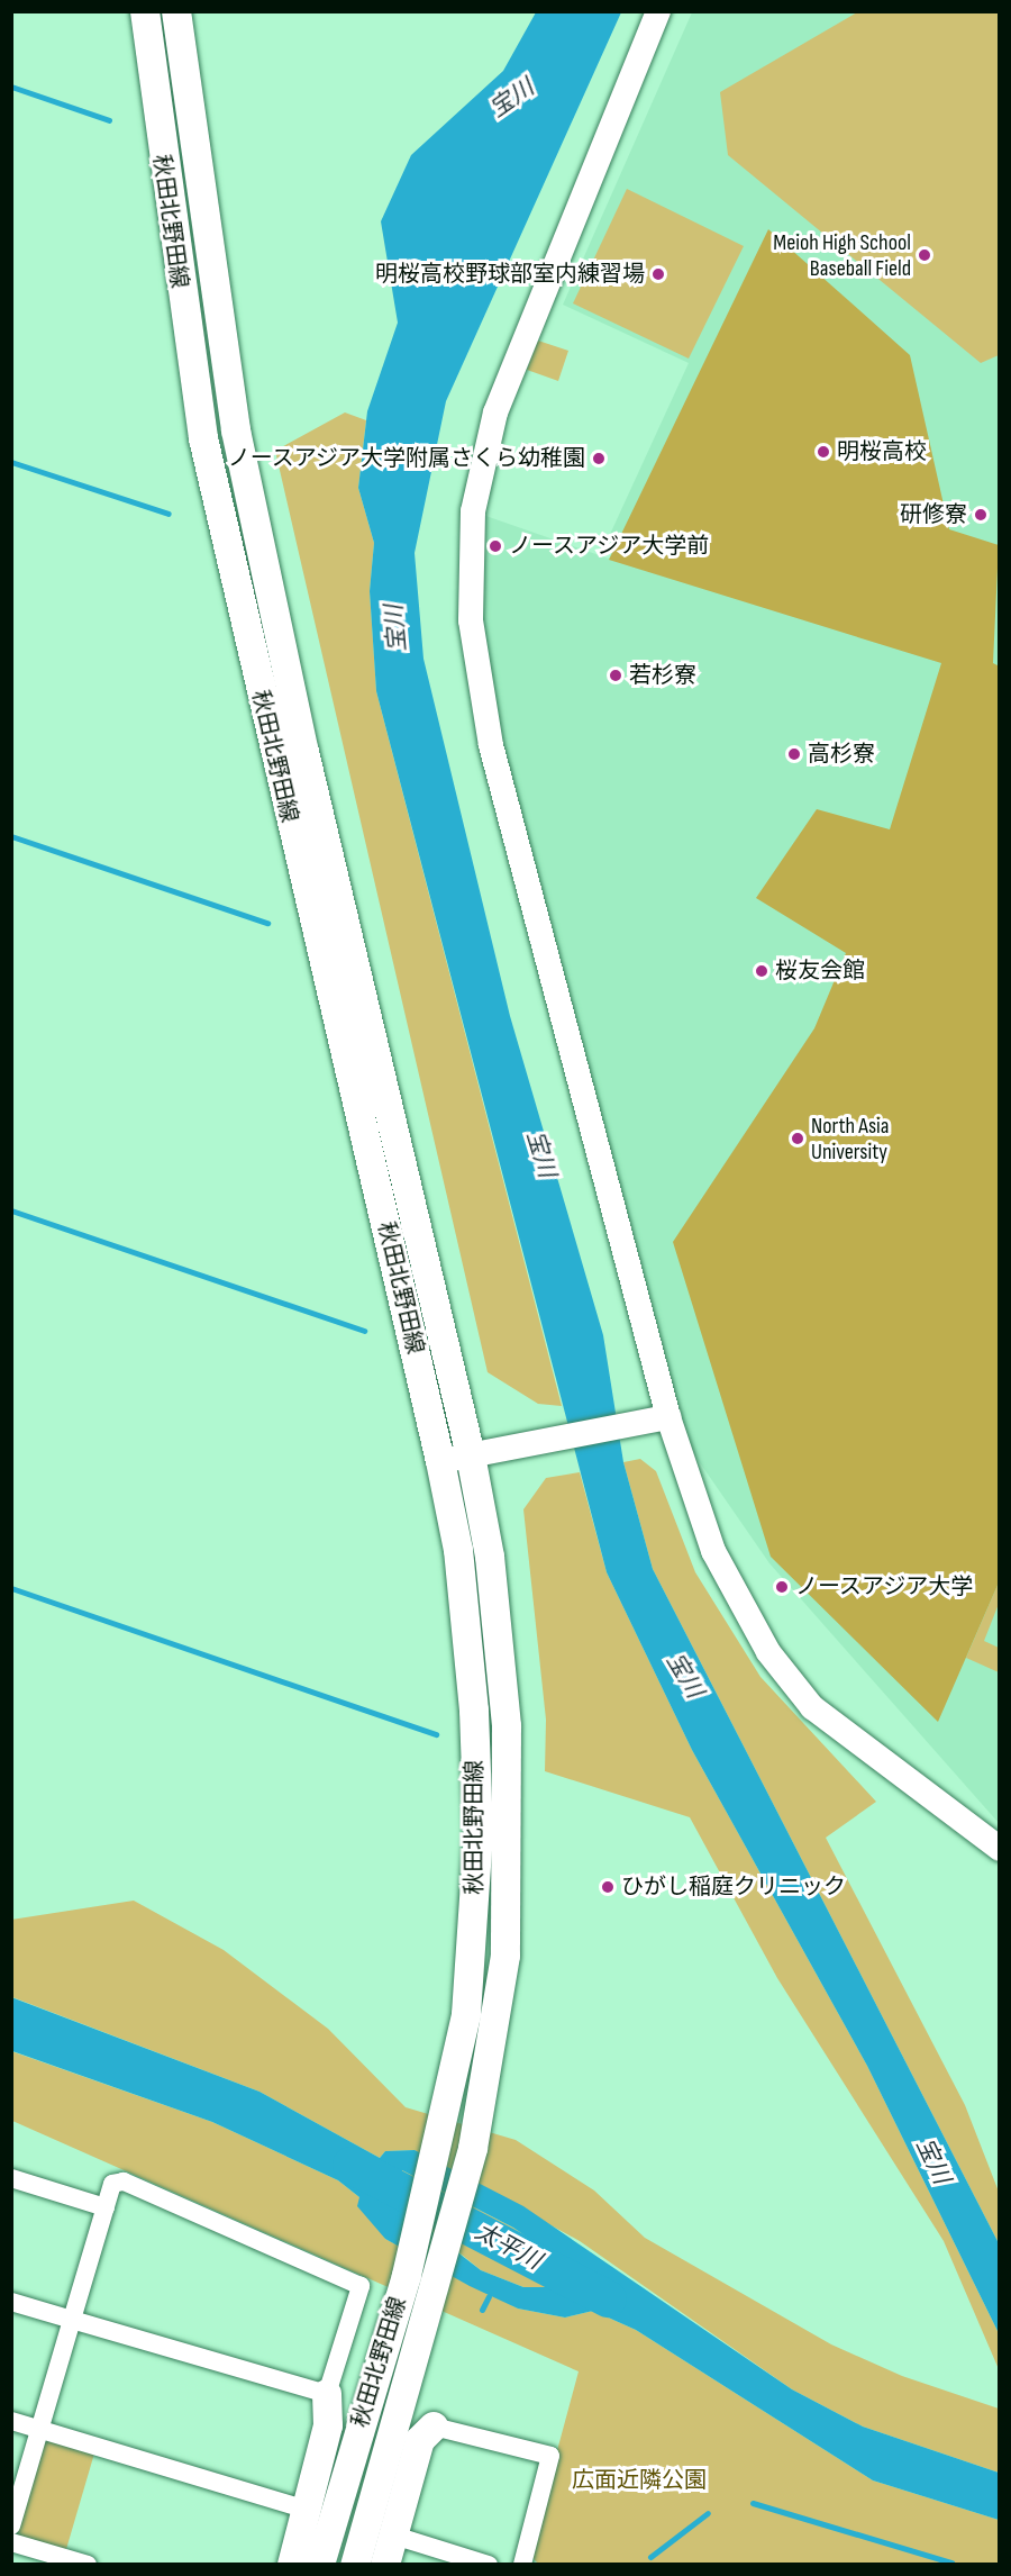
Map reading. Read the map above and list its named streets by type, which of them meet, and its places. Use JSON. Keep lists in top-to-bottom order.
{
  "streets": {
    "main road": ["秋田北野田線"]
  },
  "water": ["宝川", "太平川"],
  "parks": ["広面近隣公園"],
  "places": [
    "Meioh High School Baseball Field",
    "明桜高校野球部室内練習場",
    "明桜高校",
    "ノースアジア大学附属さくら幼稚園",
    "研修寮",
    "ノースアジア大学前",
    "若杉寮",
    "高杉寮",
    "桜友会館",
    "North Asia University",
    "ノースアジア大学",
    "ひがし稲庭クリニック"
  ]
}
